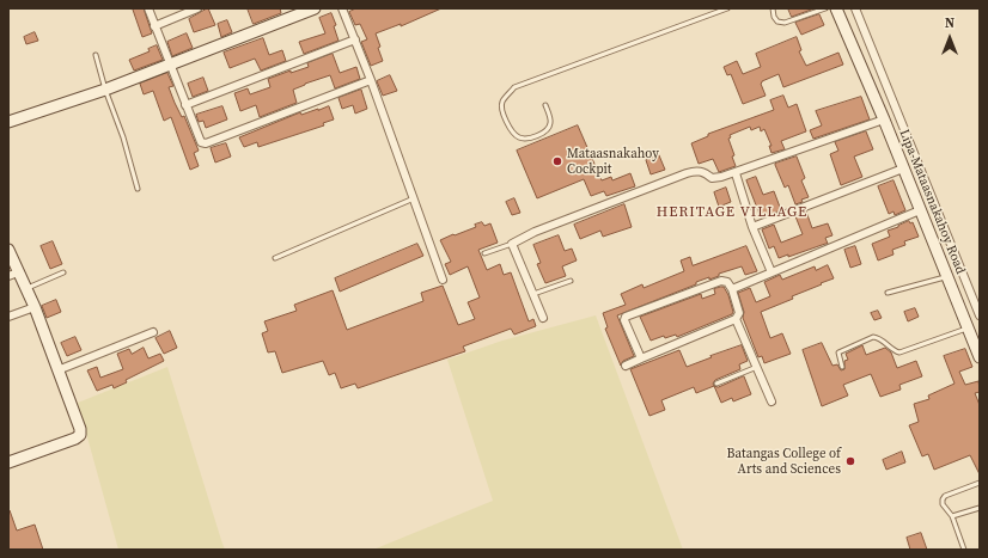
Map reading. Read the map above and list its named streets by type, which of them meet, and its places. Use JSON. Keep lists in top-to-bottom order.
{
  "streets": {
    "street": ["Lipa-Mataasnakahoy Road"]
  },
  "districts": ["HERITAGE VILLAGE"],
  "places": ["Mataasnakahoy Cockpit", "Batangas College of Arts and Sciences"],
  "north": "top"
}
